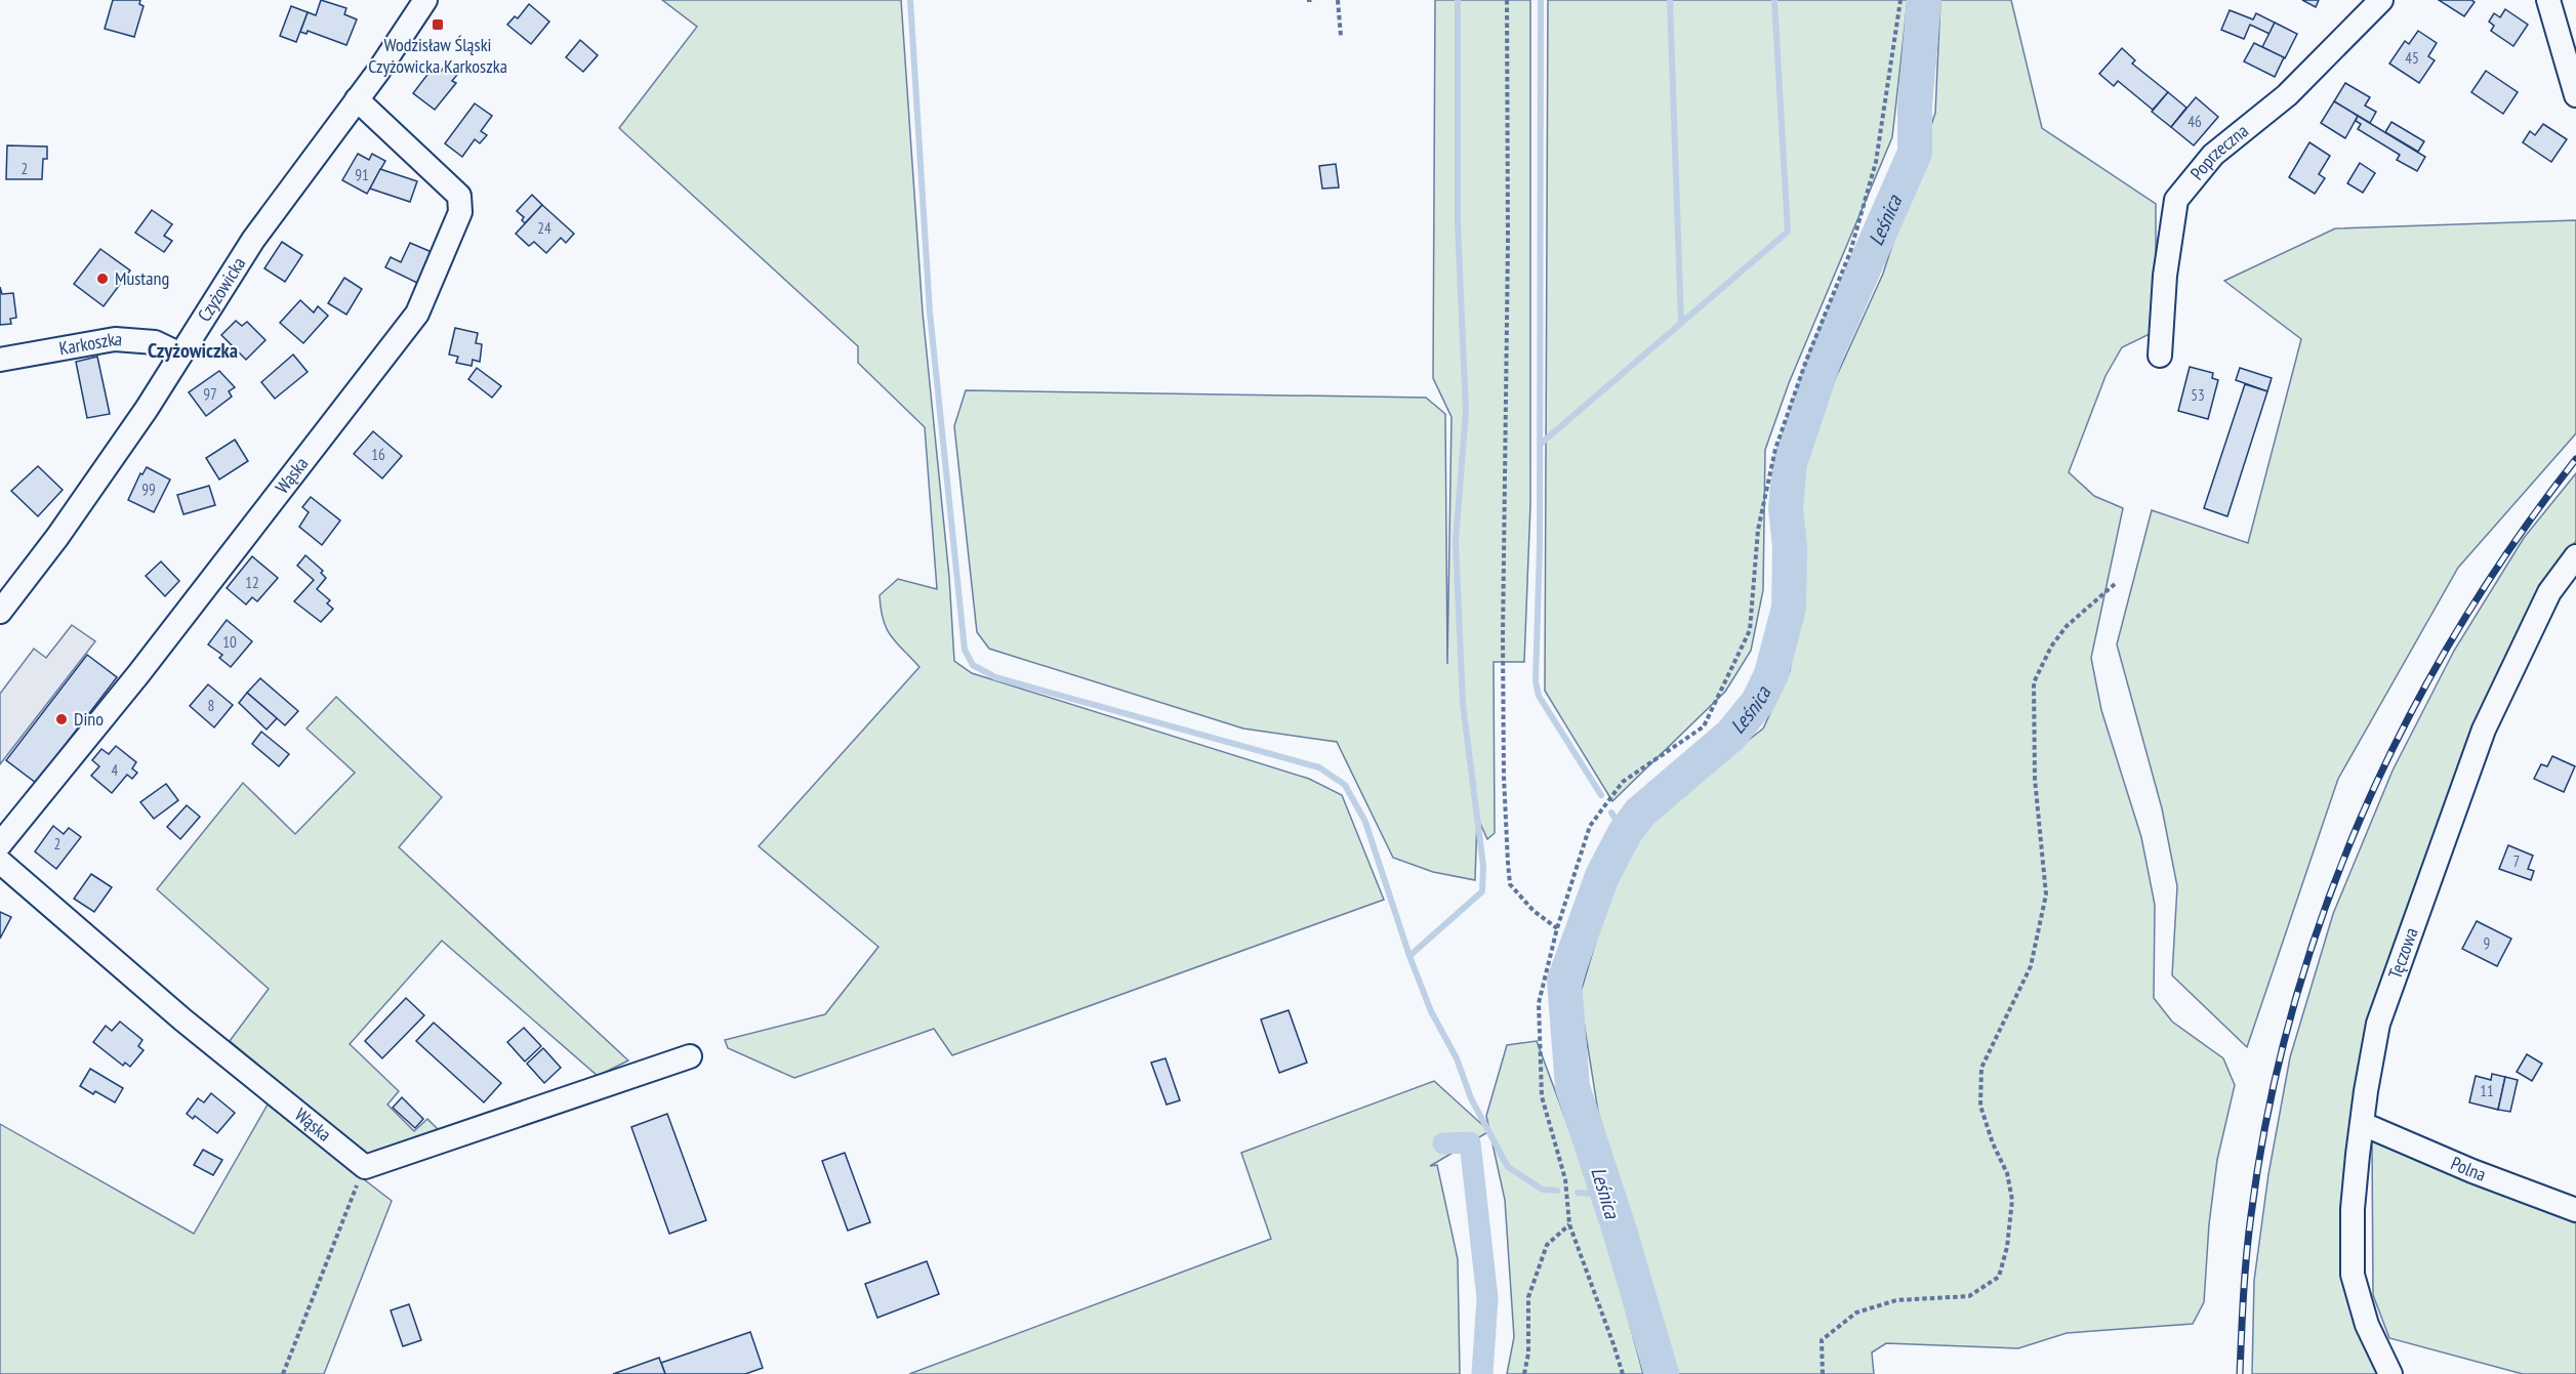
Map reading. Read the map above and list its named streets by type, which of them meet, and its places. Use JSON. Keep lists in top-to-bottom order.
{
  "streets": {
    "street": [
      "Poprzeczna",
      "Czyżowicka",
      "Karkoszka",
      "Wąska",
      "Tęczowa",
      "Polna"
    ]
  },
  "crossings": [
    ["Czyżowicka", "Karkoszka"],
    ["Czyżowicka", "Wąska"],
    ["Tęczowa", "Polna"]
  ],
  "districts": ["Czyżowiczka"],
  "water": ["Leśnica"],
  "places": {
    "transit": ["Wodzisław Śląski Czyżowicka Karkoszka"],
    "other": ["Mustang", "Dino"]
  },
  "house_numbers": [
    "45",
    "46",
    "2",
    "91",
    "24",
    "97",
    "53",
    "16",
    "99",
    "12",
    "10",
    "8",
    "4",
    "2",
    "7",
    "9",
    "11"
  ]
}
